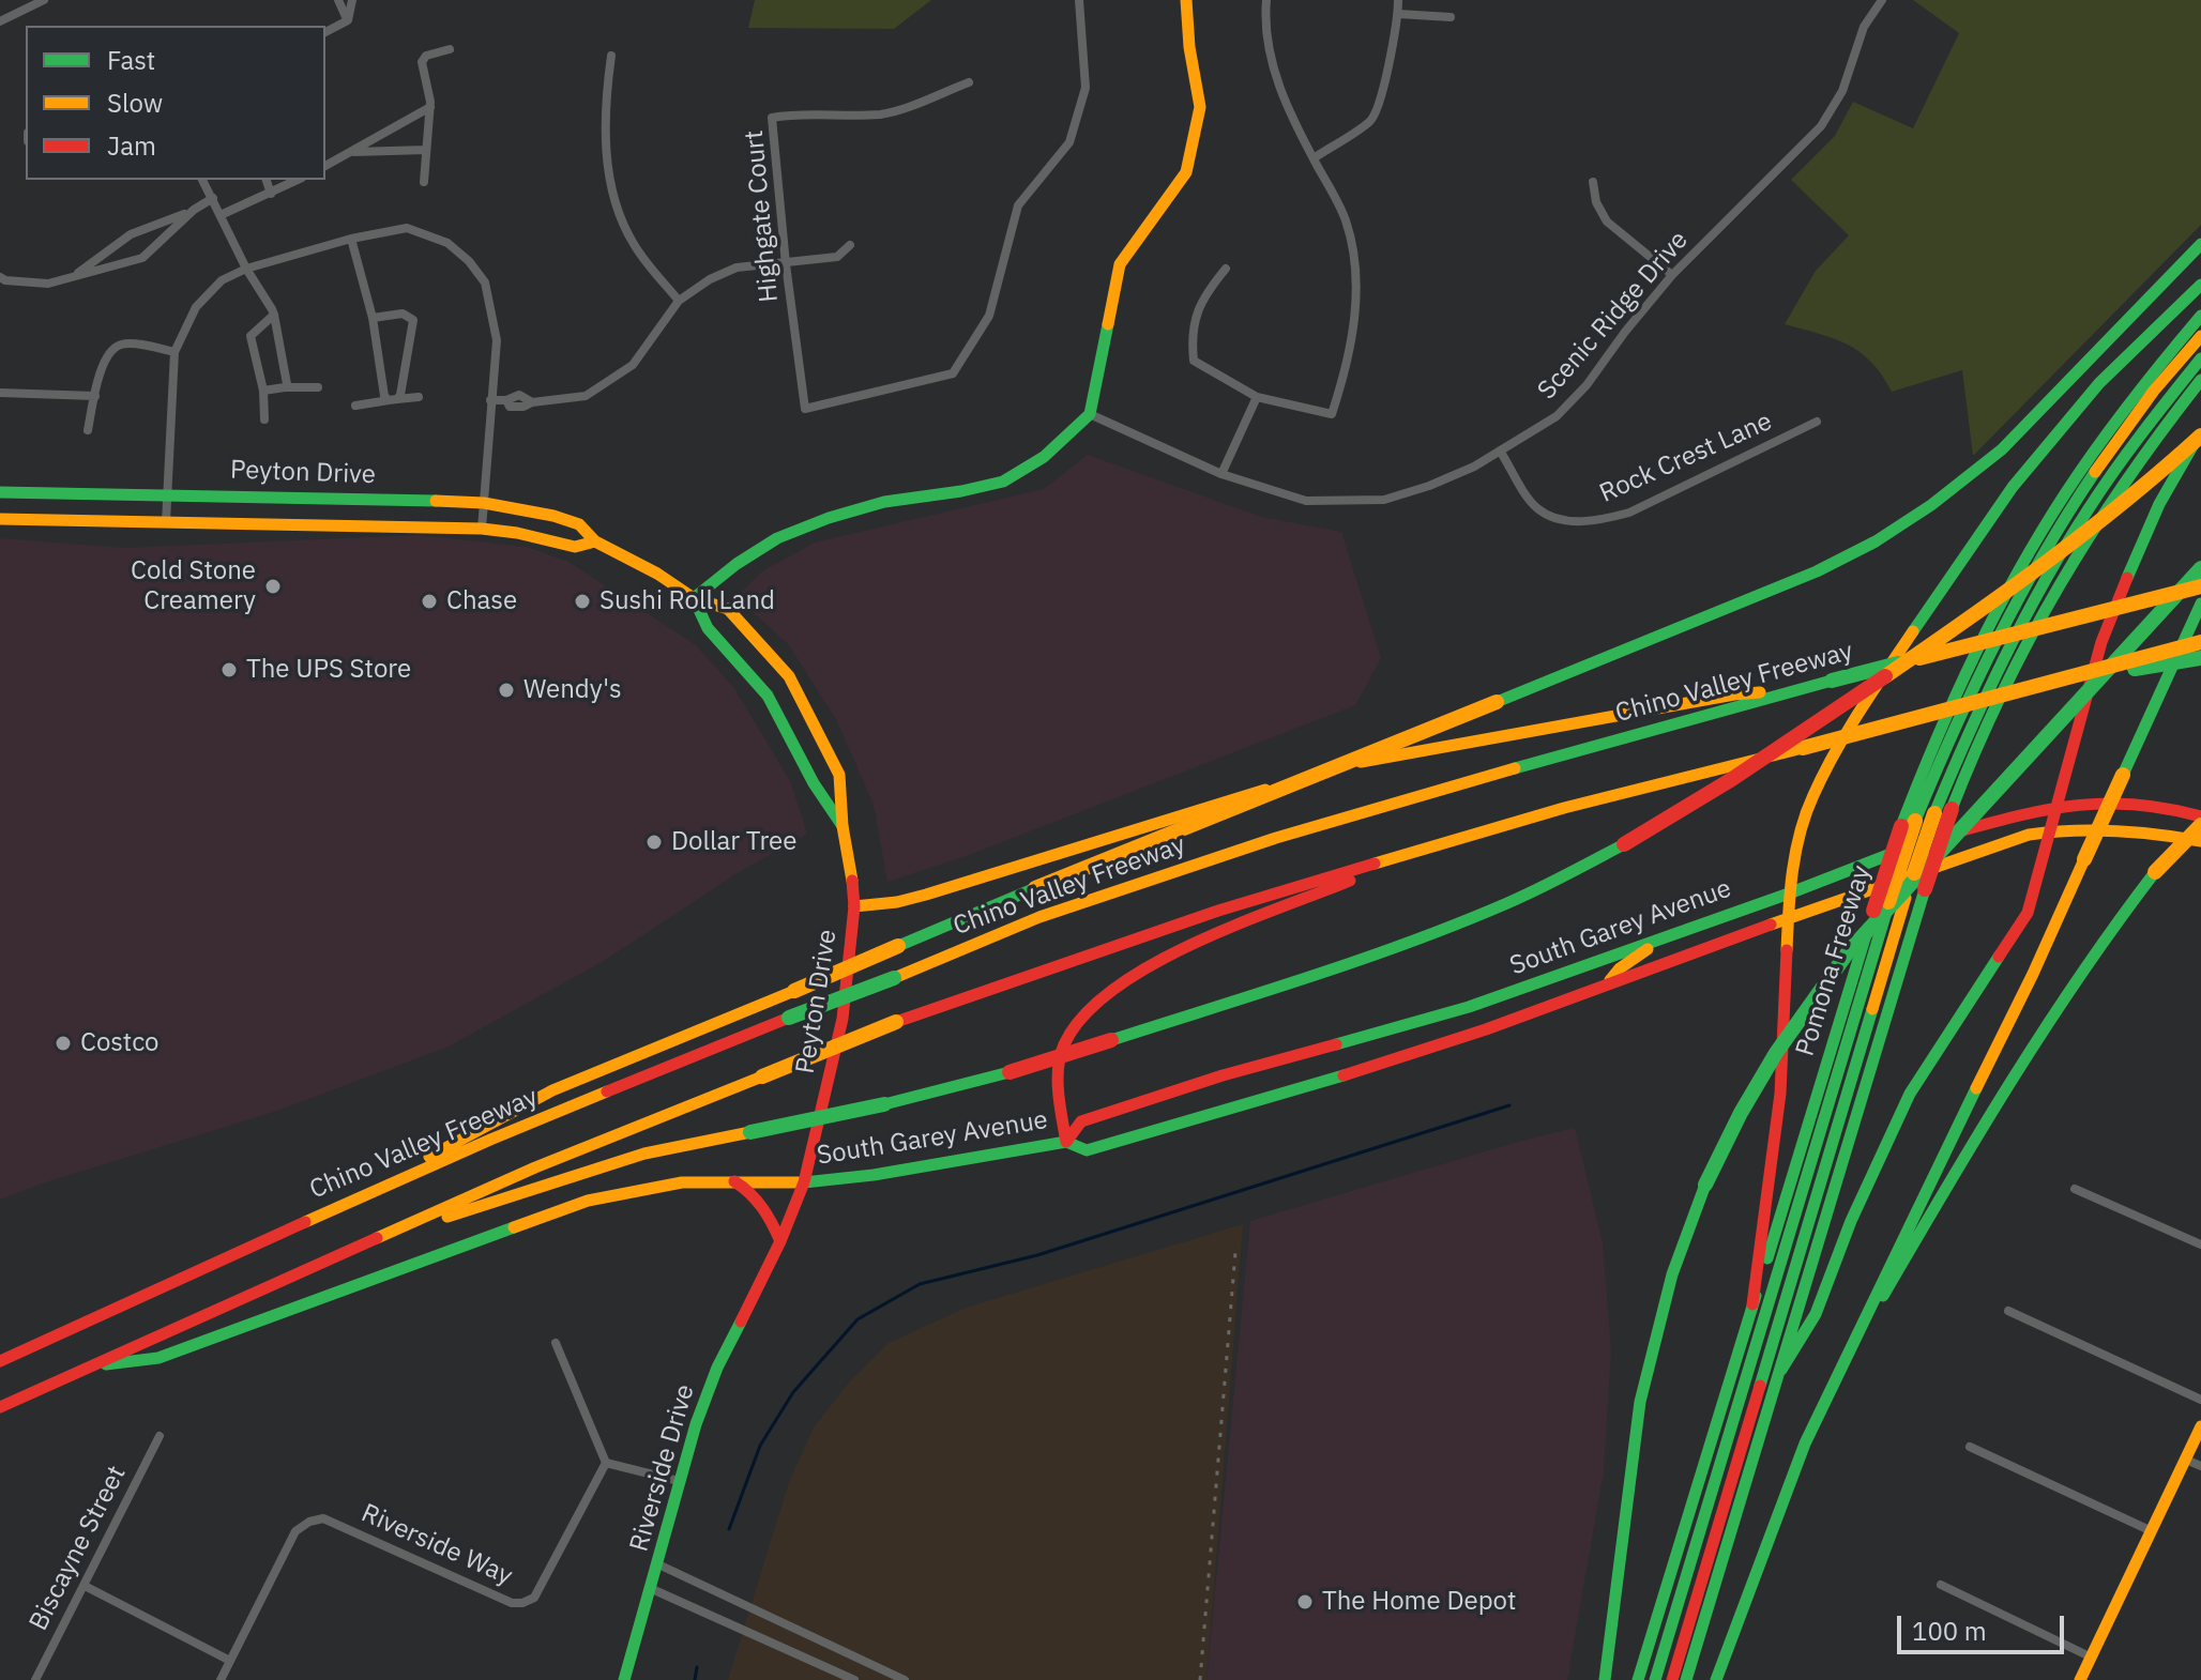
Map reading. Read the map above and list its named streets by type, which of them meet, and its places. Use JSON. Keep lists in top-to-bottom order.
{
  "streets": {
    "main road": [
      "Peyton Drive",
      "Chino Valley Freeway",
      "South Garey Avenue",
      "Pomona Freeway",
      "Riverside Drive"
    ],
    "street": [
      "Highgate Court",
      "Scenic Ridge Drive",
      "Rock Crest Lane",
      "Riverside Way",
      "Biscayne Street"
    ]
  },
  "crossings": [
    ["Scenic Ridge Drive", "Rock Crest Lane"],
    ["Peyton Drive", "South Garey Avenue"],
    ["Peyton Drive", "Riverside Drive"],
    ["South Garey Avenue", "Riverside Drive"]
  ],
  "places": [
    "Cold Stone Creamery",
    "Chase",
    "Sushi Roll Land",
    "The UPS Store",
    "Wendy's",
    "Dollar Tree",
    "Costco",
    "The Home Depot"
  ],
  "legend": ["Fast", "Slow", "Jam"],
  "scale_bar": "100 m"
}
